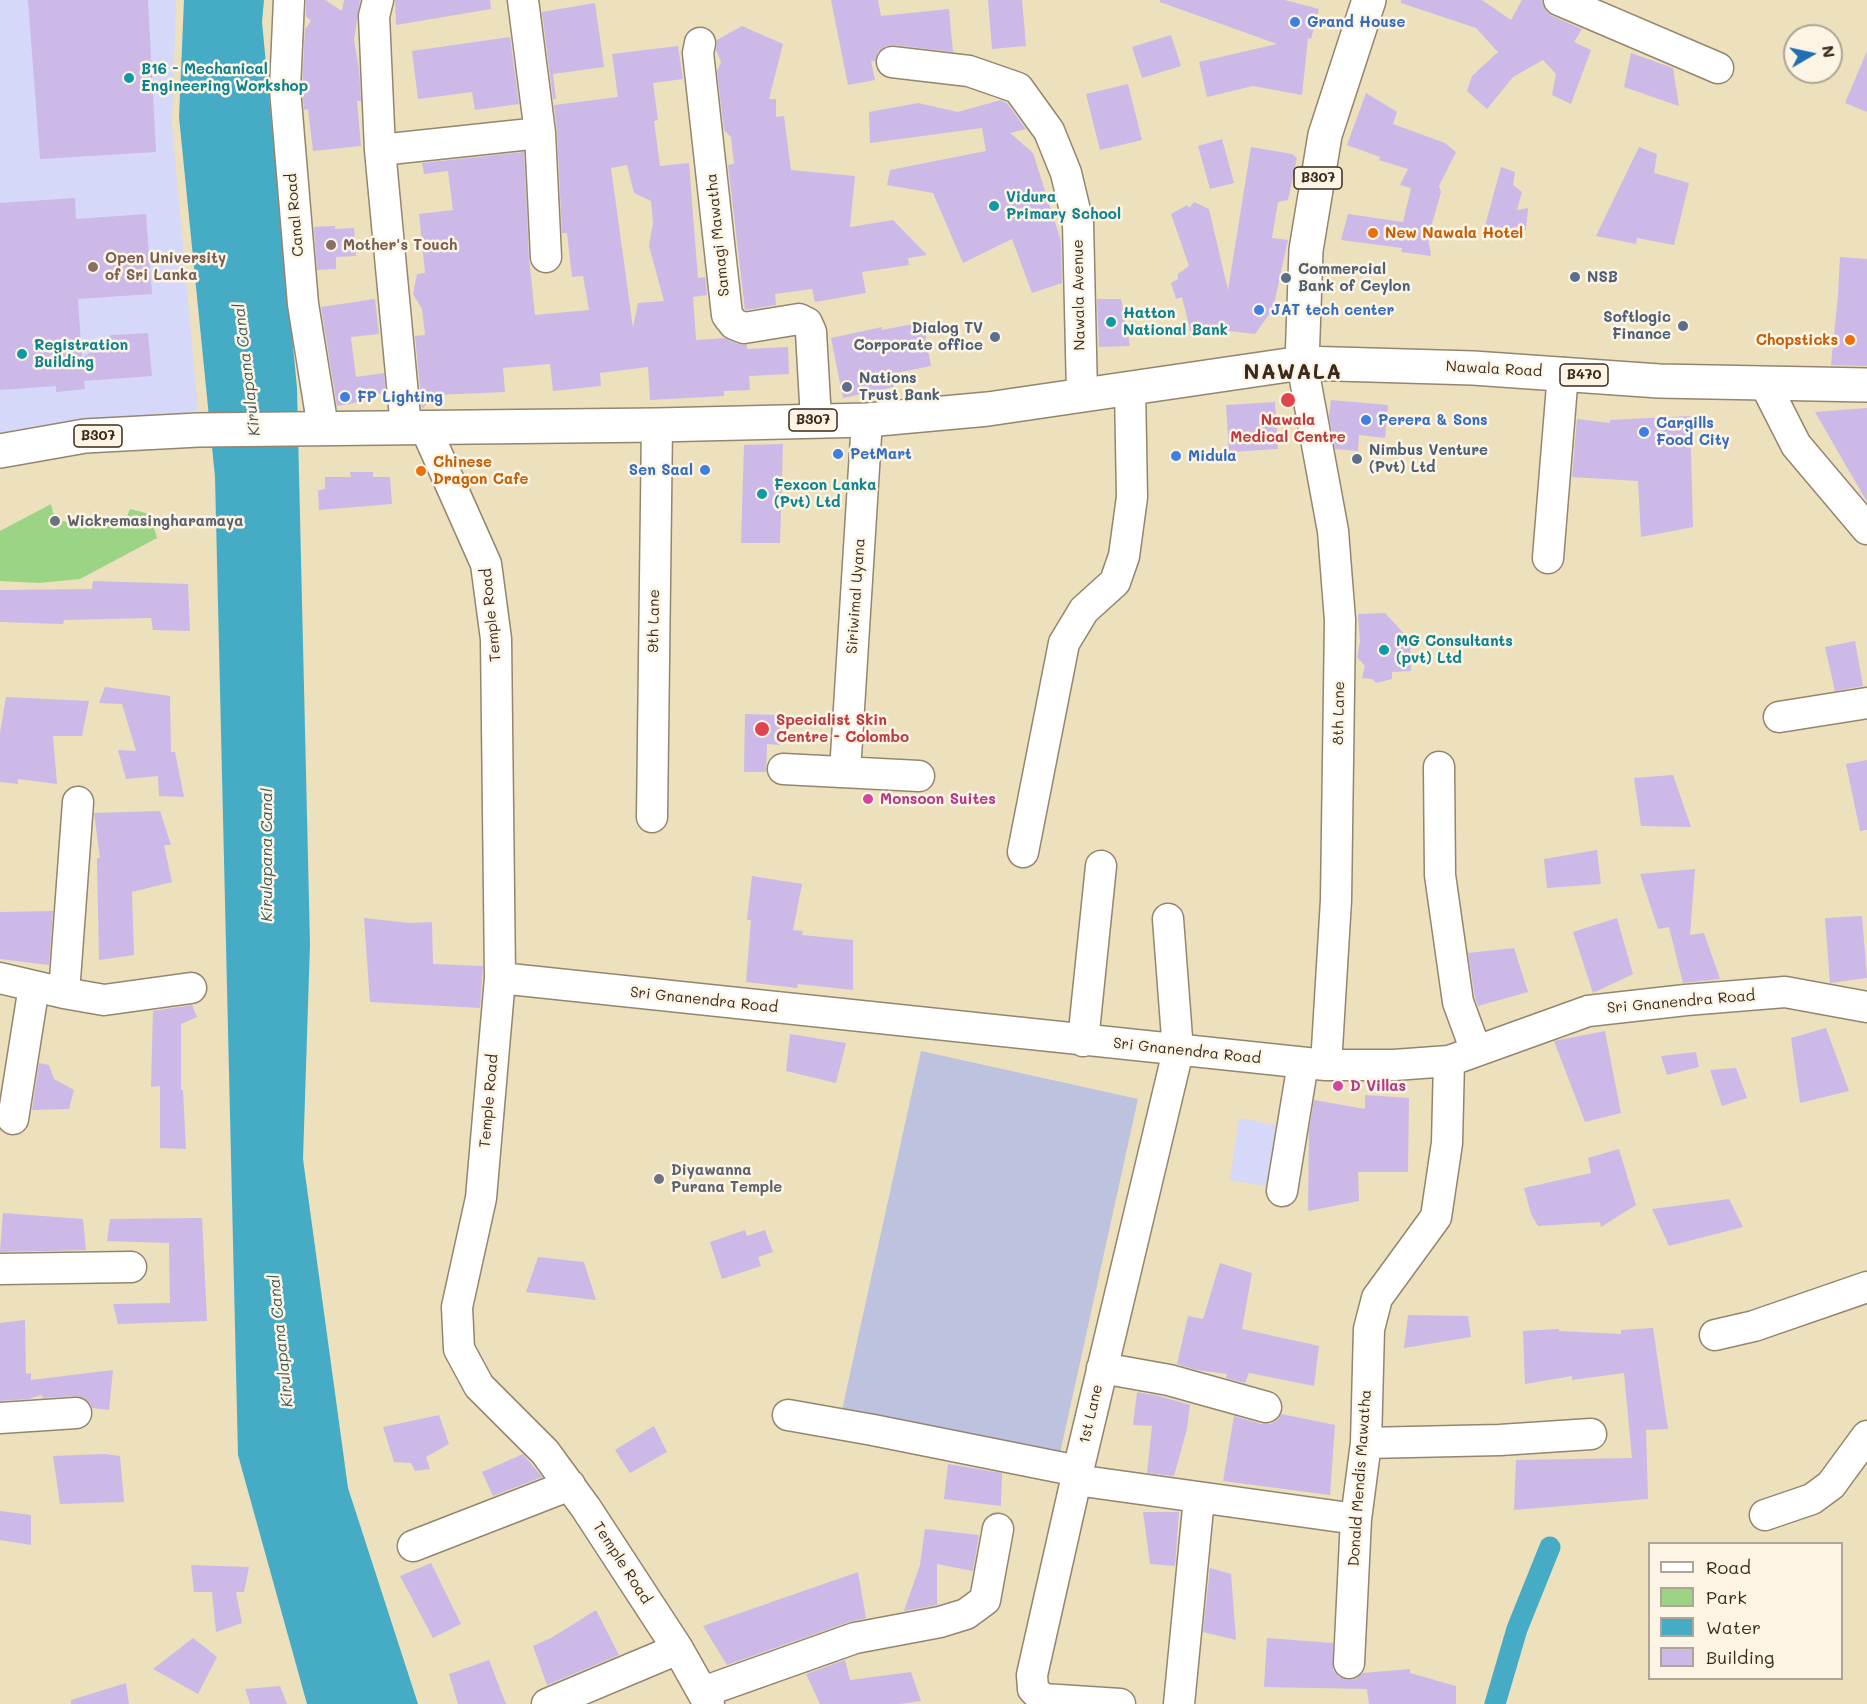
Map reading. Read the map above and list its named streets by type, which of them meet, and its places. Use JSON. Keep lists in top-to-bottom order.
{
  "streets": {
    "main road": ["B307", "Nawala Road", "B470"],
    "street": [
      "Canal Road",
      "Samagi Mawatha",
      "Nawala Avenue",
      "Siriwimal Uyana",
      "Temple Road",
      "9th Lane",
      "8th Lane",
      "Sri Gnanendra Road",
      "1st Lane",
      "Donald Mendis Mawatha"
    ]
  },
  "crossings": [
    ["B307", "Canal Road"],
    ["B307", "Samagi Mawatha"],
    ["B307", "Nawala Avenue"],
    ["B307", "Nawala Road"],
    ["B307", "Siriwimal Uyana"],
    ["B307", "Temple Road"],
    ["B307", "9th Lane"],
    ["B307", "8th Lane"],
    ["Nawala Road", "8th Lane"],
    ["Temple Road", "Sri Gnanendra Road"],
    ["8th Lane", "Sri Gnanendra Road"],
    ["Sri Gnanendra Road", "1st Lane"],
    ["Sri Gnanendra Road", "Donald Mendis Mawatha"]
  ],
  "districts": ["NAWALA"],
  "water": ["Kirulapana Canal"],
  "places": [
    "Grand House",
    "B16 - Mechanical Engineering Workshop",
    "Vidura Primary School",
    "New Nawala Hotel",
    "Mother's Touch",
    "Open University of Sri Lanka",
    "NSB",
    "Commercial Bank of Ceylon",
    "JAT tech center",
    "Hatton National Bank",
    "Softlogic Finance",
    "Dialog TV Corporate office",
    "Chopsticks",
    "Registration Building",
    "Nations Trust Bank",
    "FP Lighting",
    "Nawala Medical Centre",
    "Perera & Sons",
    "Cargills Food City",
    "PetMart",
    "Midula",
    "Nimbus Venture (Pvt) Ltd",
    "Sen Saal",
    "Chinese Dragon Cafe",
    "Fexcon Lanka (Pvt) Ltd",
    "Wickremasingharamaya",
    "MG Consultants (pvt) Ltd",
    "Specialist Skin Centre - Colombo",
    "Monsoon Suites",
    "D Villas",
    "Diyawanna Purana Temple"
  ],
  "legend": [
    "Road",
    "Park",
    "Water",
    "Building"
  ],
  "north": "right"
}
